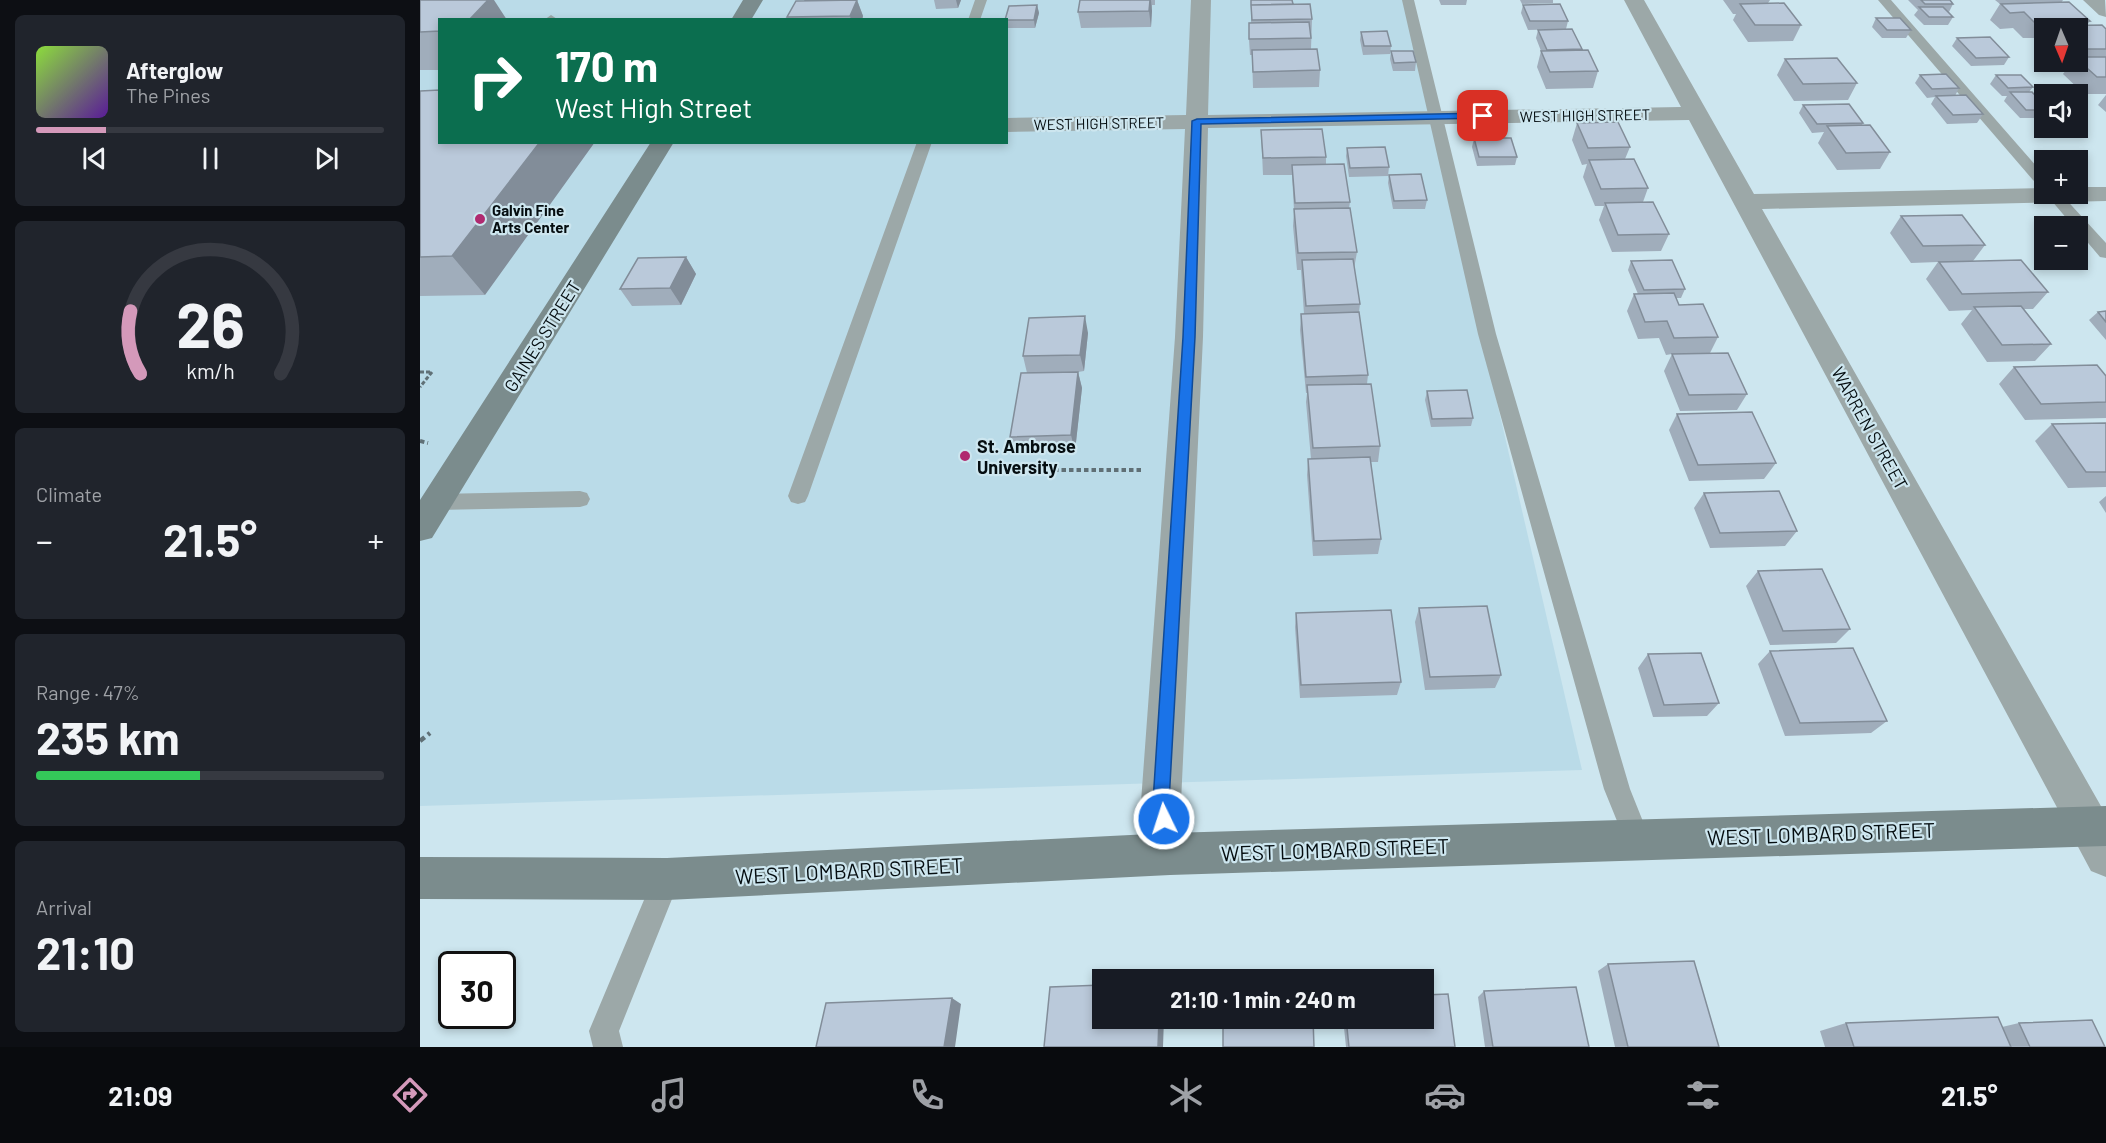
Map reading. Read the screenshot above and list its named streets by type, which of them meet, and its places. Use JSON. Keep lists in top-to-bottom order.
{
  "streets": {
    "street": [
      "WEST HIGH STREET",
      "GAINES STREET",
      "WARREN STREET",
      "WEST LOMBARD STREET"
    ]
  },
  "crossings": [
    ["WEST HIGH STREET", "WARREN STREET"],
    ["WARREN STREET", "WEST LOMBARD STREET"]
  ],
  "places": ["Galvin Fine Arts Center", "St. Ambrose University"],
  "north": "bottom",
  "page": {
    "map_buttons": ["+", "−"],
    "turn": ["170 m", "West High Street"],
    "song": ["Afterglow", "The Pines"],
    "tile": [
      "Climate",
      ["Range · 47%", "235 km"],
      ["Arrival", "21:10"]
    ],
    "heat": ["−", "21.5°", "+"],
    "limit": "30",
    "trip": "21:10 · 1 min · 240 m",
    "tabs": ["21:09", "21.5°"],
    "gauge": ["26", "km/h"]
  }
}
